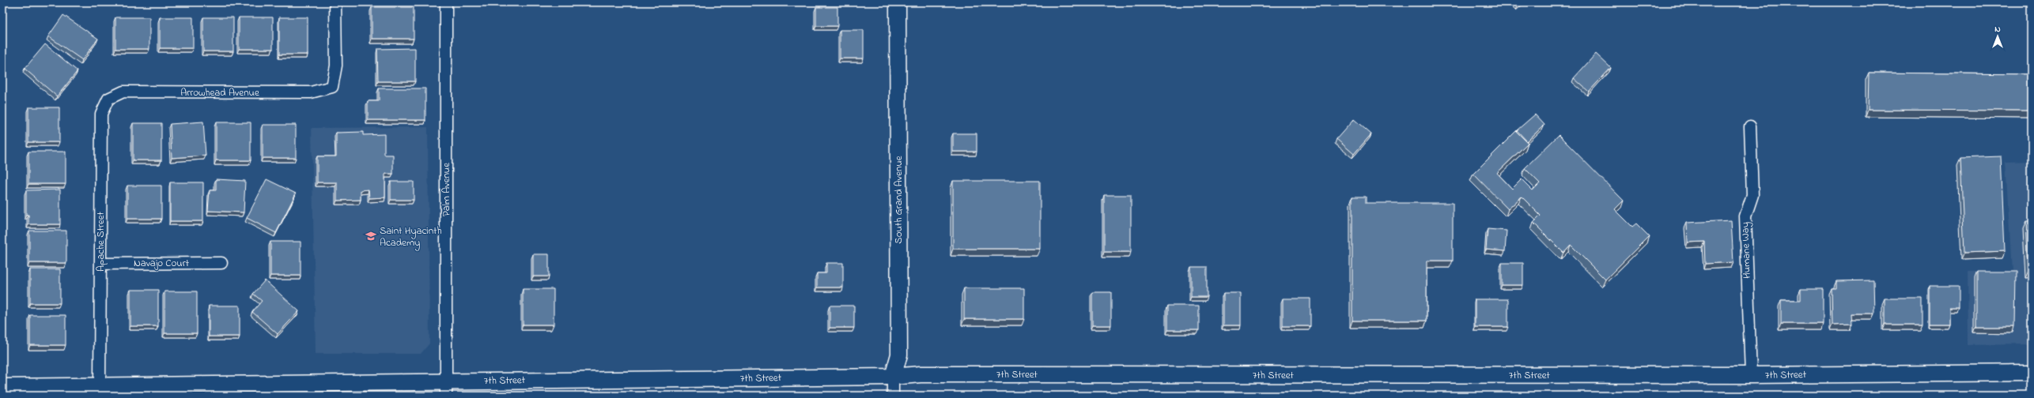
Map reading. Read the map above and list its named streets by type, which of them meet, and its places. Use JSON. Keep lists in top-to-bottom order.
{
  "streets": {
    "street": [
      "Arrowhead Avenue",
      "Palm Avenue",
      "South Grand Avenue",
      "Apache Street",
      "Humane Way",
      "Navajo Court",
      "7th Street"
    ]
  },
  "crossings": [
    ["Arrowhead Avenue", "Apache Street"],
    ["Palm Avenue", "7th Street"],
    ["South Grand Avenue", "7th Street"],
    ["Apache Street", "Navajo Court"],
    ["Apache Street", "7th Street"],
    ["Humane Way", "7th Street"]
  ],
  "places": {
    "school or university": ["Saint Hyacinth Academy"]
  },
  "north": "top"
}
